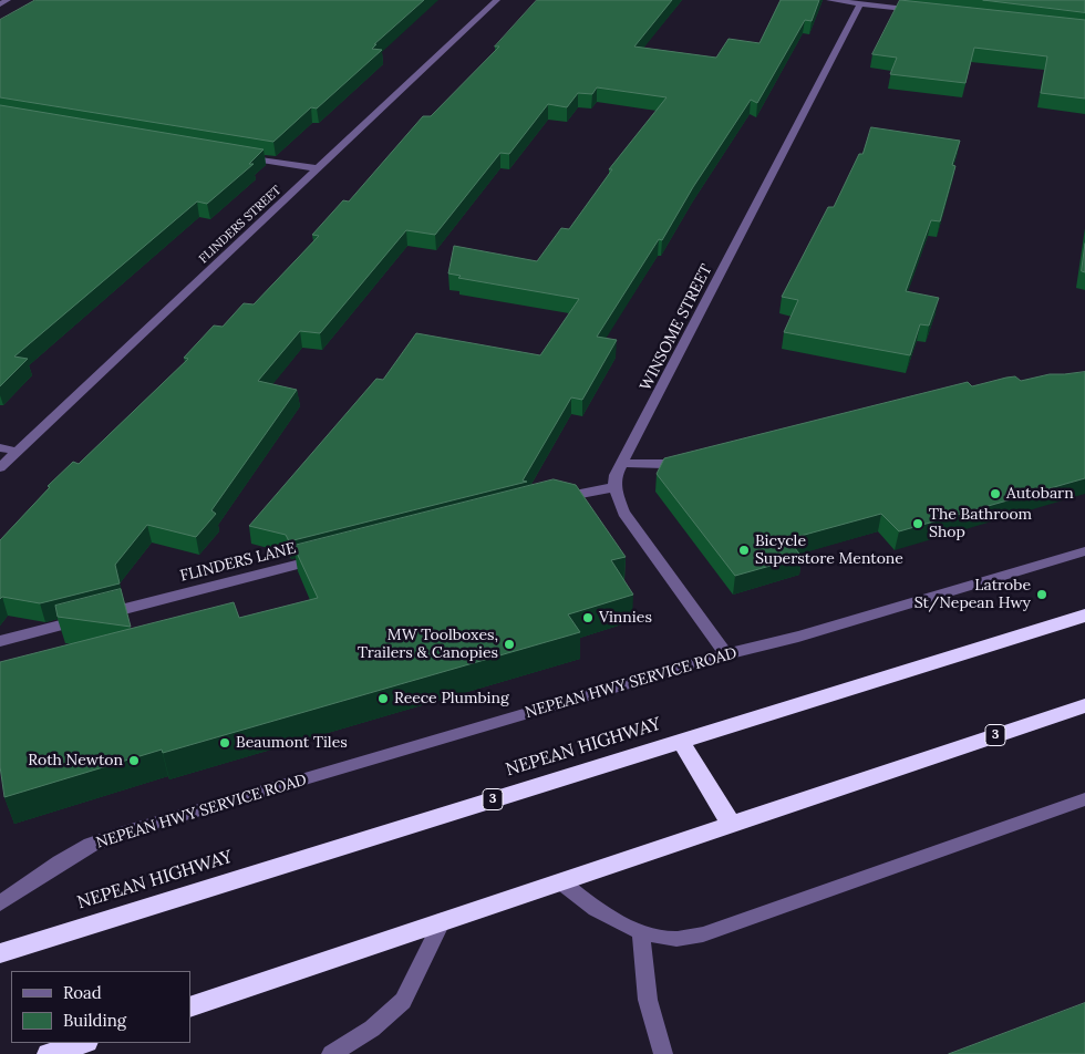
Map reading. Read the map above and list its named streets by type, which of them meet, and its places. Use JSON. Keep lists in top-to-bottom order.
{
  "streets": {
    "highway": ["3", "NEPEAN HIGHWAY"],
    "street": [
      "FLINDERS STREET",
      "WINSOME STREET",
      "FLINDERS LANE",
      "NEPEAN HWY SERVICE ROAD"
    ]
  },
  "places": [
    "Autobarn",
    "The Bathroom Shop",
    "Bicycle Superstore Mentone",
    "Latrobe St/Nepean Hwy",
    "Vinnies",
    "MW Toolboxes, Trailers & Canopies",
    "Reece Plumbing",
    "Beaumont Tiles",
    "Roth Newton"
  ],
  "legend": ["Road", "Building"]
}
